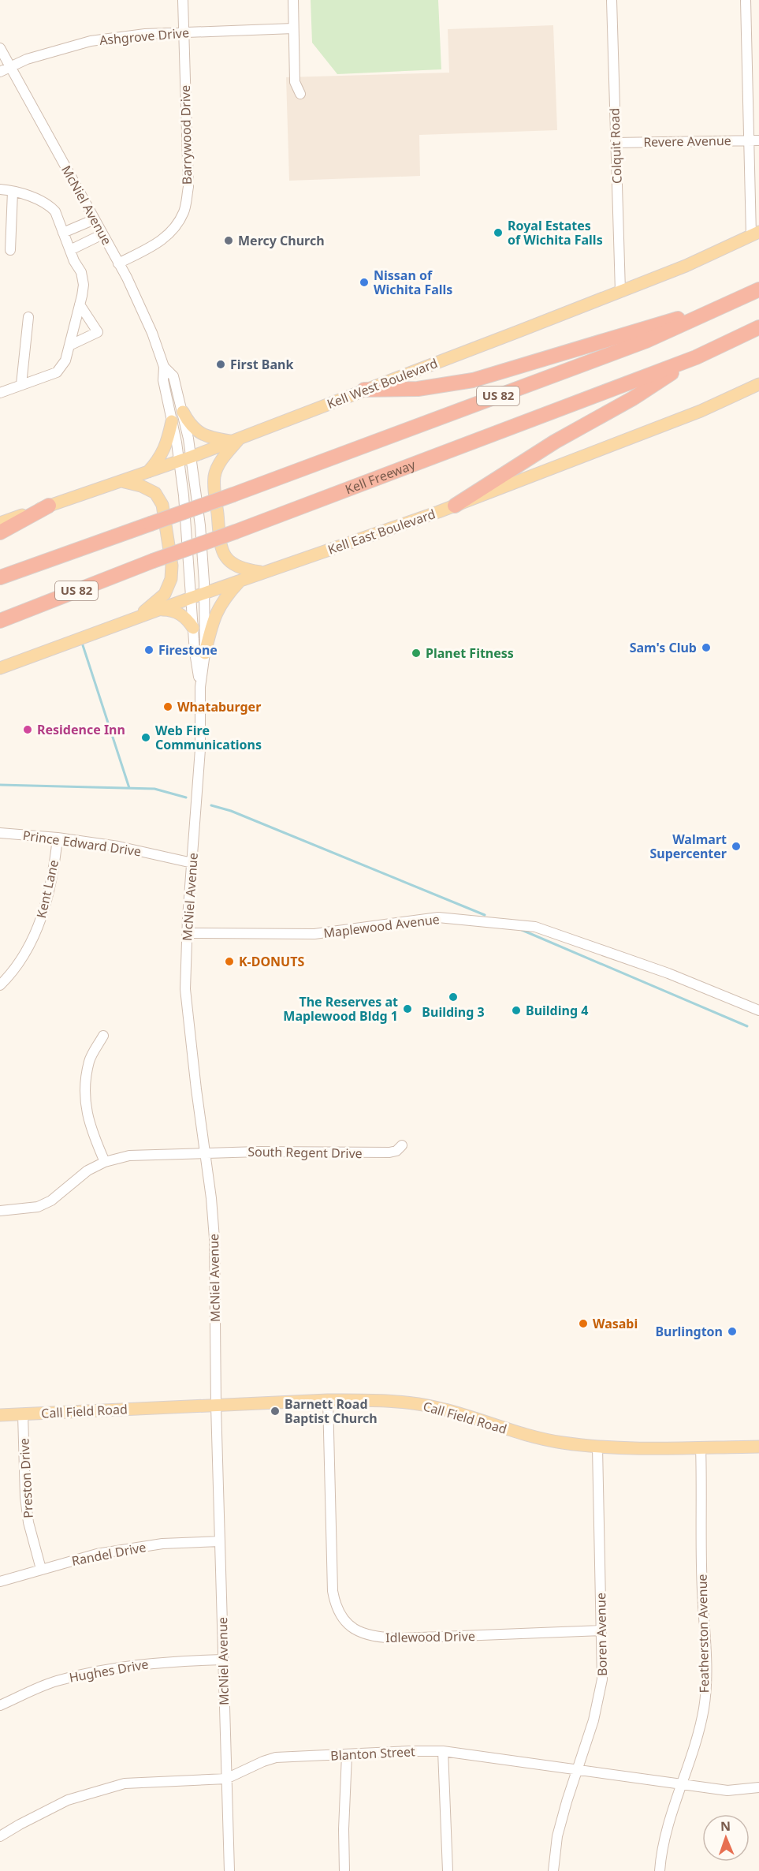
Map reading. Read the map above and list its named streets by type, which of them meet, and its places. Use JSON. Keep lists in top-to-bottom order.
{
  "streets": {
    "highway": ["US 82", "Kell Freeway"],
    "main road": ["Kell West Boulevard", "Kell East Boulevard", "Call Field Road"],
    "street": [
      "Ashgrove Drive",
      "Barrywood Drive",
      "Revere Avenue",
      "Colquit Road",
      "McNiel Avenue",
      "Prince Edward Drive",
      "Kent Lane",
      "Maplewood Avenue",
      "South Regent Drive",
      "Preston Drive",
      "Randel Drive",
      "Featherston Avenue",
      "Boren Avenue",
      "Idlewood Drive",
      "Hughes Drive",
      "Blanton Street"
    ]
  },
  "crossings": [
    ["Ashgrove Drive", "Barrywood Drive"],
    ["Ashgrove Drive", "McNiel Avenue"],
    ["Barrywood Drive", "McNiel Avenue"],
    ["Revere Avenue", "Colquit Road"],
    ["Colquit Road", "Kell West Boulevard"],
    ["McNiel Avenue", "Kell West Boulevard"],
    ["McNiel Avenue", "Kell East Boulevard"],
    ["McNiel Avenue", "Prince Edward Drive"],
    ["McNiel Avenue", "Maplewood Avenue"],
    ["McNiel Avenue", "South Regent Drive"],
    ["McNiel Avenue", "Call Field Road"],
    ["McNiel Avenue", "Randel Drive"],
    ["McNiel Avenue", "Hughes Drive"],
    ["McNiel Avenue", "Blanton Street"],
    ["Prince Edward Drive", "Kent Lane"],
    ["Call Field Road", "Preston Drive"],
    ["Call Field Road", "Featherston Avenue"],
    ["Call Field Road", "Boren Avenue"],
    ["Call Field Road", "Idlewood Drive"],
    ["Preston Drive", "Randel Drive"],
    ["Featherston Avenue", "Blanton Street"],
    ["Boren Avenue", "Idlewood Drive"],
    ["Boren Avenue", "Blanton Street"]
  ],
  "places": [
    "Royal Estates of Wichita Falls",
    "Mercy Church",
    "Nissan of Wichita Falls",
    "First Bank",
    "Sam's Club",
    "Firestone",
    "Planet Fitness",
    "Whataburger",
    "Residence Inn",
    "Web Fire Communications",
    "Walmart Supercenter",
    "K-DONUTS",
    "Building 3",
    "The Reserves at Maplewood Bldg 1",
    "Building 4",
    "Wasabi",
    "Burlington",
    "Barnett Road Baptist Church"
  ],
  "north": "top"
}
